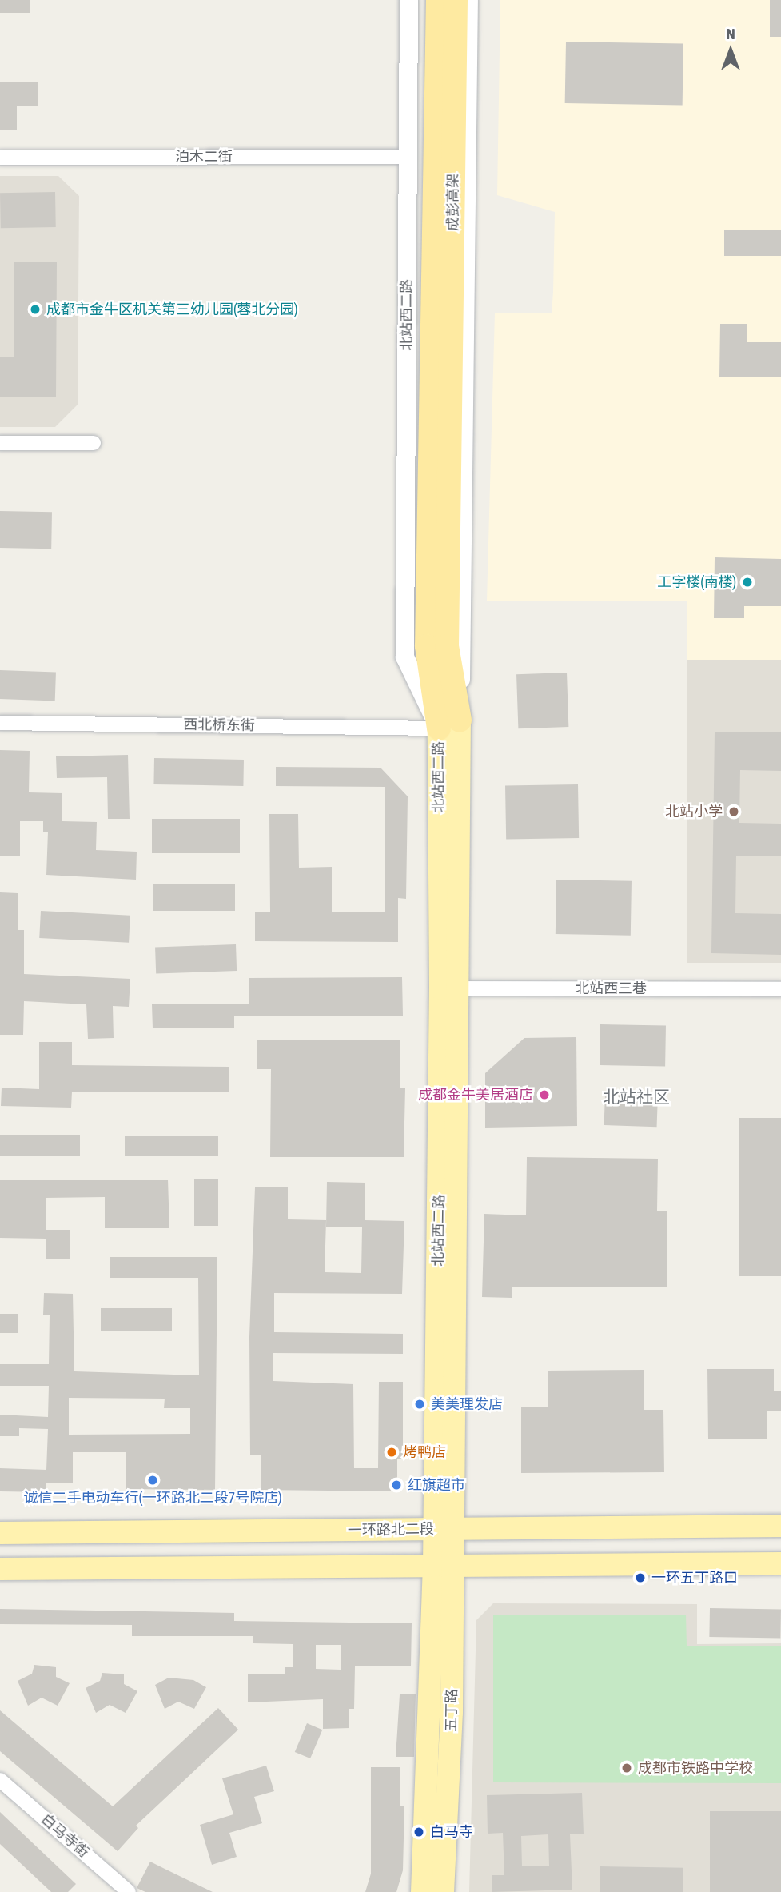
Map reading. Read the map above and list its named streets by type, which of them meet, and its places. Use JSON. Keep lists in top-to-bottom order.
{
  "streets": {
    "highway": ["成彭高架"],
    "main road": ["北站西二路", "一环路北二段", "五丁路"],
    "street": [
      "泊木二街",
      "西北桥东街",
      "北站西三巷",
      "白马寺街"
    ]
  },
  "crossings": [
    ["泊木二街", "北站西二路"],
    ["北站西二路", "西北桥东街"],
    ["北站西二路", "北站西三巷"],
    ["北站西二路", "一环路北二段"],
    ["北站西二路", "五丁路"],
    ["一环路北二段", "五丁路"]
  ],
  "districts": ["北站社区"],
  "places": [
    "成都市金牛区机关第三幼儿园(蓉北分园)",
    "工字楼(南楼)",
    "北站小学",
    "成都金牛美居酒店",
    "美美理发店",
    "烤鸭店",
    "诚信二手电动车行(一环路北二段7号院店)",
    "红旗超市",
    "一环五丁路口",
    "成都市铁路中学校",
    "白马寺"
  ],
  "north": "top"
}
